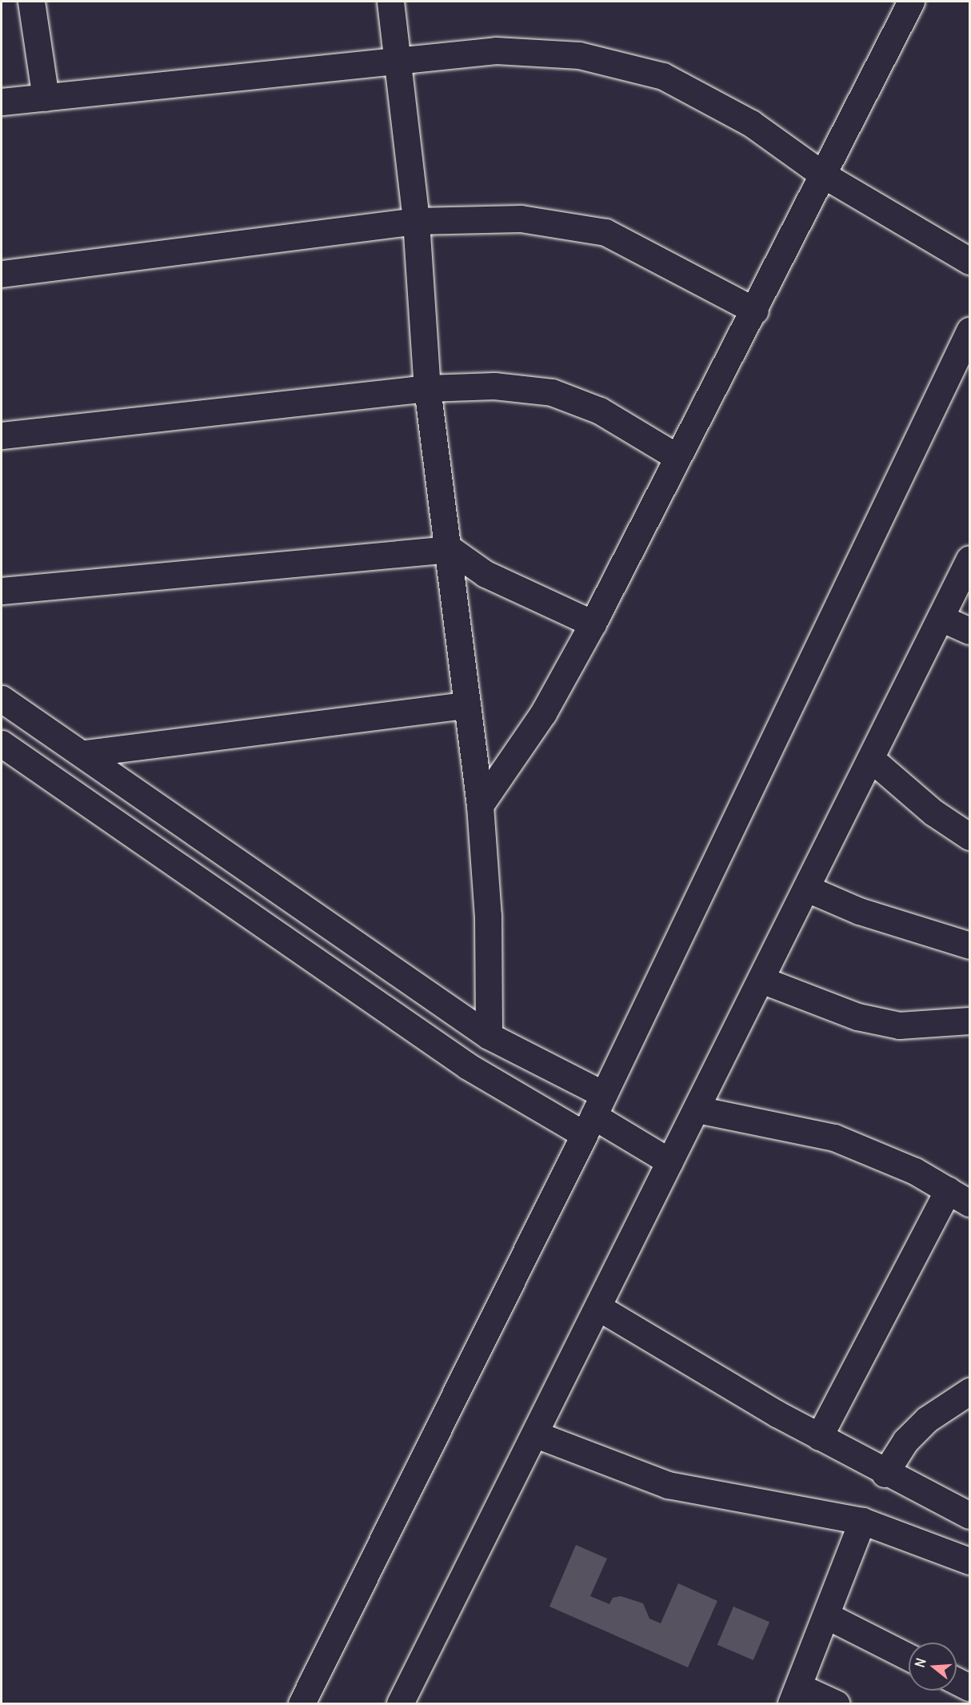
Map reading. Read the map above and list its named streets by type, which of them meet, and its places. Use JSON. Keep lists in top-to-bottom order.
{
  "north": "left"
}
